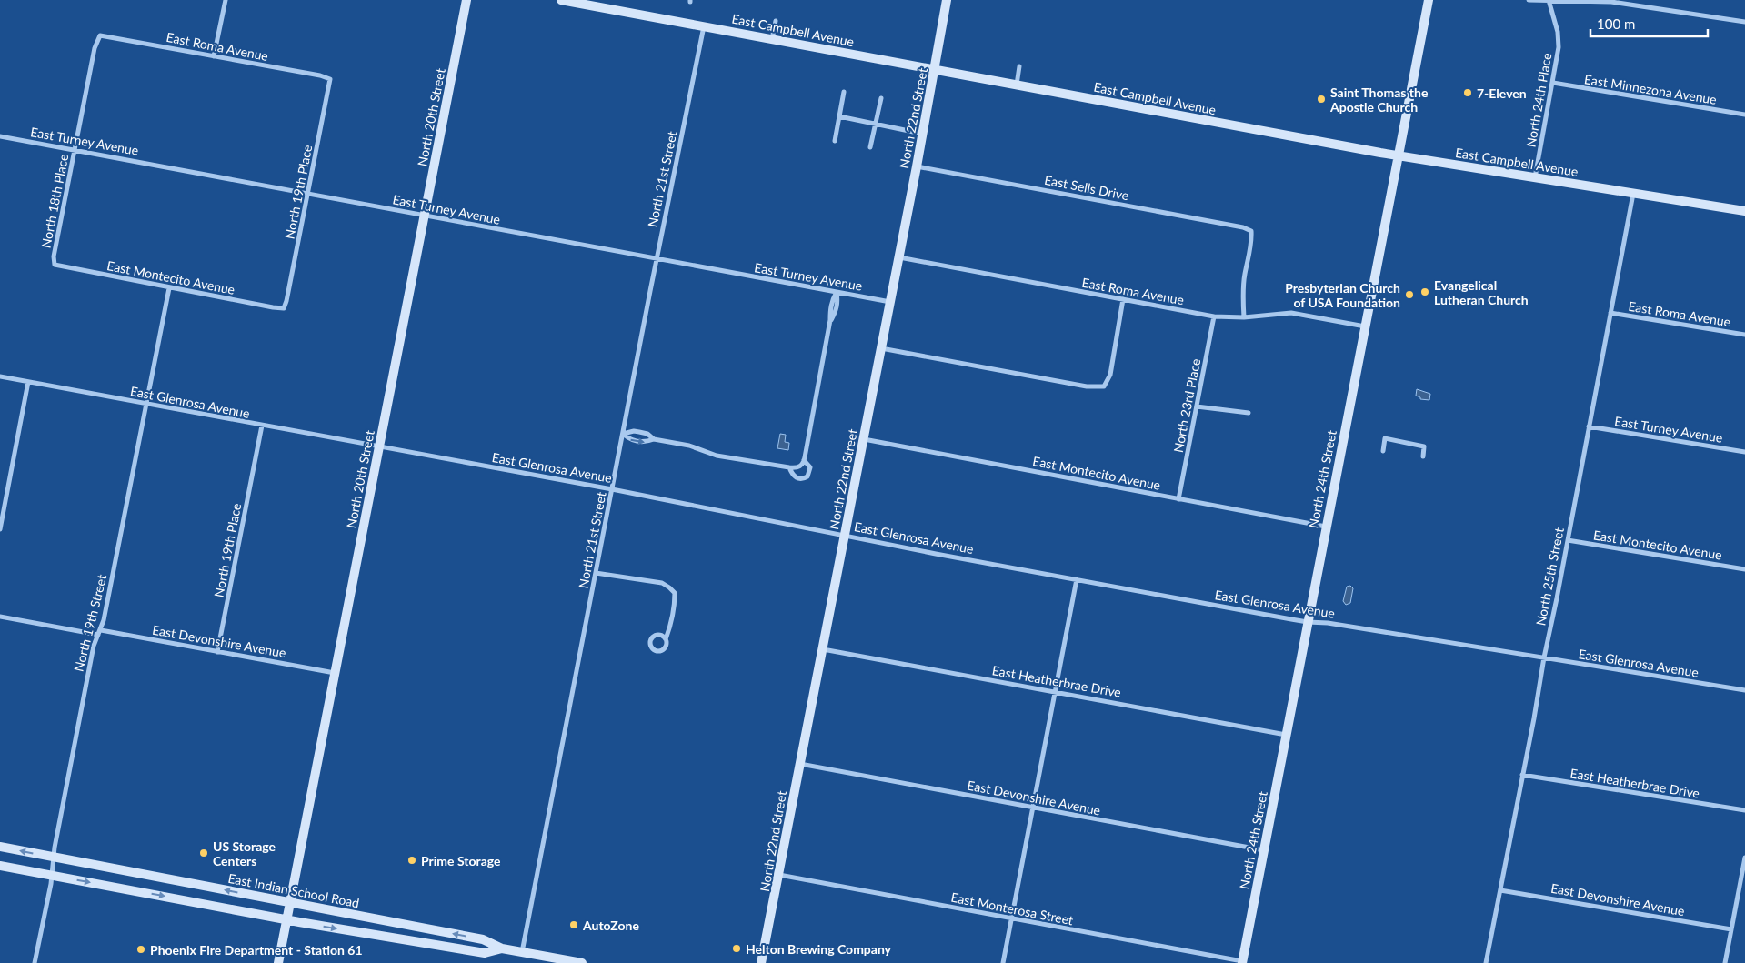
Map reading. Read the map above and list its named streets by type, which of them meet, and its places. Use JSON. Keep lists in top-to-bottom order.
{
  "streets": {
    "street": [
      "East Campbell Avenue",
      "East Roma Avenue",
      "East Minnezona Avenue",
      "North 24th Place",
      "North 20th Street",
      "North 22nd Street",
      "East Turney Avenue",
      "North 21st Street",
      "East Sells Drive",
      "North 19th Place",
      "North 18th Place",
      "East Montecito Avenue",
      "East Glenrosa Avenue",
      "North 23rd Place",
      "North 24th Street",
      "North 25th Street",
      "North 19th Street",
      "East Devonshire Avenue",
      "East Heatherbrae Drive",
      "East Indian School Road",
      "East Monterosa Street"
    ]
  },
  "crossings": [
    ["East Campbell Avenue", "North 24th Place"],
    ["East Campbell Avenue", "North 22nd Street"],
    ["East Campbell Avenue", "North 21st Street"],
    ["East Campbell Avenue", "North 24th Street"],
    ["East Campbell Avenue", "North 25th Street"],
    ["East Roma Avenue", "North 22nd Street"],
    ["East Roma Avenue", "East Sells Drive"],
    ["East Roma Avenue", "North 19th Place"],
    ["East Roma Avenue", "North 18th Place"],
    ["East Roma Avenue", "North 23rd Place"],
    ["East Roma Avenue", "North 24th Street"],
    ["East Roma Avenue", "North 25th Street"],
    ["East Minnezona Avenue", "North 24th Place"],
    ["North 20th Street", "East Turney Avenue"],
    ["North 20th Street", "East Glenrosa Avenue"],
    ["North 20th Street", "East Devonshire Avenue"],
    ["North 20th Street", "East Indian School Road"],
    ["North 22nd Street", "East Turney Avenue"],
    ["North 22nd Street", "East Sells Drive"],
    ["North 22nd Street", "East Montecito Avenue"],
    ["North 22nd Street", "East Glenrosa Avenue"],
    ["North 22nd Street", "East Devonshire Avenue"],
    ["North 22nd Street", "East Heatherbrae Drive"],
    ["North 22nd Street", "East Monterosa Street"],
    ["East Turney Avenue", "North 21st Street"],
    ["East Turney Avenue", "North 19th Place"],
    ["East Turney Avenue", "North 18th Place"],
    ["East Turney Avenue", "North 25th Street"],
    ["North 21st Street", "East Glenrosa Avenue"],
    ["North 21st Street", "East Indian School Road"],
    ["North 19th Place", "East Montecito Avenue"],
    ["North 19th Place", "East Glenrosa Avenue"],
    ["North 19th Place", "East Devonshire Avenue"],
    ["North 18th Place", "East Montecito Avenue"],
    ["East Montecito Avenue", "North 23rd Place"],
    ["East Montecito Avenue", "North 24th Street"],
    ["East Montecito Avenue", "North 25th Street"],
    ["East Montecito Avenue", "North 19th Street"],
    ["East Glenrosa Avenue", "North 24th Street"],
    ["East Glenrosa Avenue", "North 25th Street"],
    ["East Glenrosa Avenue", "North 19th Street"],
    ["North 24th Street", "East Devonshire Avenue"],
    ["North 24th Street", "East Heatherbrae Drive"],
    ["North 24th Street", "East Monterosa Street"],
    ["North 25th Street", "East Devonshire Avenue"],
    ["North 25th Street", "East Heatherbrae Drive"],
    ["North 19th Street", "East Devonshire Avenue"],
    ["North 19th Street", "East Indian School Road"]
  ],
  "places": [
    "7-Eleven",
    "Saint Thomas the Apostle Church",
    "Evangelical Lutheran Church",
    "Presbyterian Church of USA Foundation",
    "US Storage Centers",
    "Prime Storage",
    "AutoZone",
    "Helton Brewing Company",
    "Phoenix Fire Department - Station 61"
  ],
  "scale_bar": "100 m"
}
